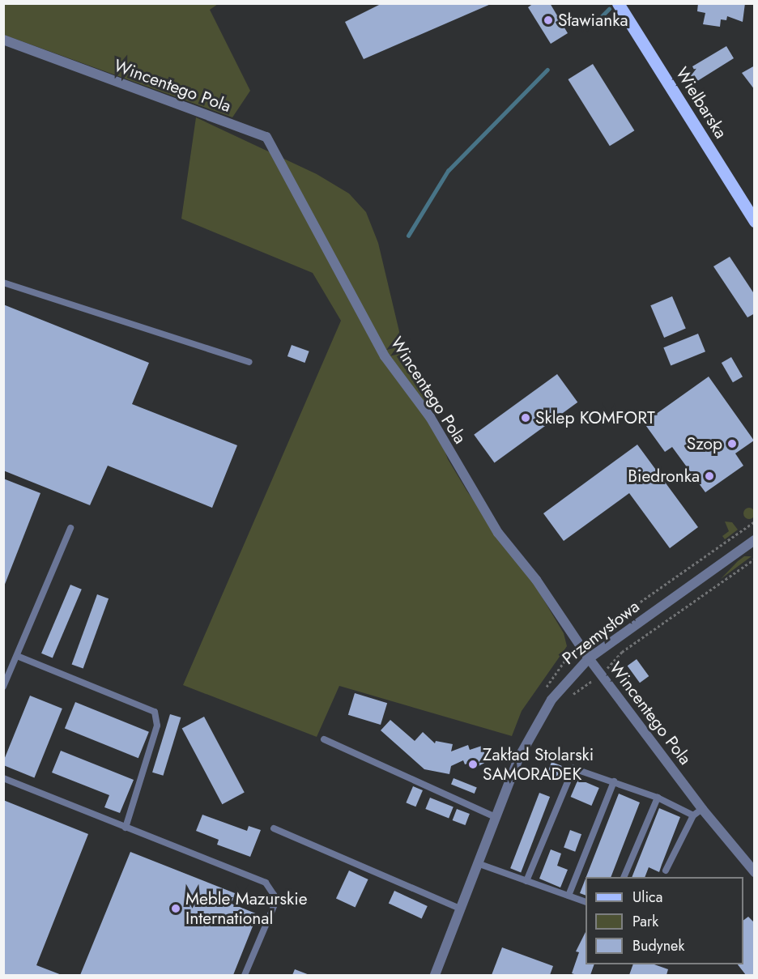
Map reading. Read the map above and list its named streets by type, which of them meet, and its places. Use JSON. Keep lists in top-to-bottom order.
{
  "streets": {
    "main road": ["Wielbarska"],
    "street": ["Wincentego Pola", "Przemysłowa"]
  },
  "crossings": [
    ["Wincentego Pola", "Przemysłowa"]
  ],
  "places": [
    "Sławianka",
    "Sklep KOMFORT",
    "Szop",
    "Biedronka",
    "Zakład Stolarski SAMORADEK",
    "Meble Mazurskie International"
  ],
  "legend": ["Ulica", "Park", "Budynek"]
}
